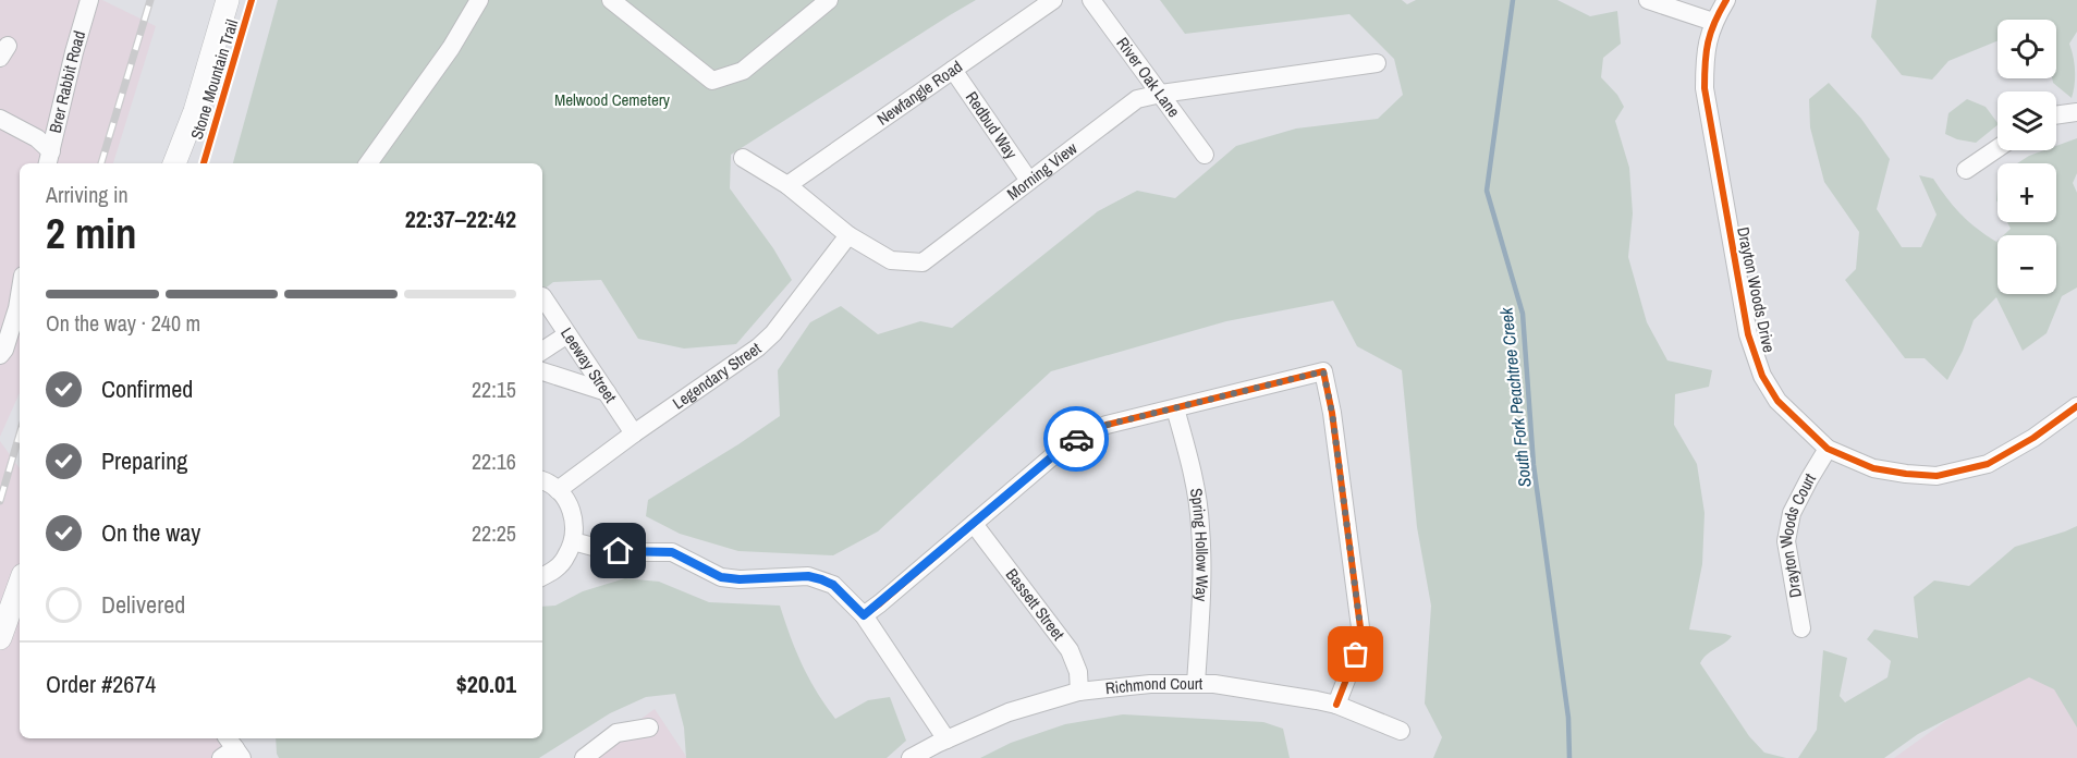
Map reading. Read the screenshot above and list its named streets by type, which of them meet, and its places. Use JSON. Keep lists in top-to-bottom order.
{
  "streets": {
    "street": [
      "River Oak Lane",
      "Brer Rabbit Road",
      "Newfangle Road",
      "Redbud Way",
      "Morning View",
      "Drayton Woods Drive",
      "Leeway Street",
      "Legendary Street",
      "Drayton Woods Court",
      "Spring Hollow Way",
      "Bassett Street",
      "Richmond Court"
    ],
    "cycle path": ["Stone Mountain Trail"]
  },
  "crossings": [
    ["River Oak Lane", "Morning View"],
    ["Newfangle Road", "Redbud Way"],
    ["Newfangle Road", "Morning View"],
    ["Redbud Way", "Morning View"],
    ["Morning View", "Legendary Street"],
    ["Drayton Woods Drive", "Drayton Woods Court"],
    ["Leeway Street", "Legendary Street"],
    ["Spring Hollow Way", "Richmond Court"],
    ["Bassett Street", "Richmond Court"]
  ],
  "water": ["South Fork Peachtree Creek"],
  "parks": ["Melwood Cemetery"],
  "page": {
    "map_buttons": ["+", "−"],
    "heading": ["2 min", "Arriving in", "22:37–22:42"],
    "panel": ["Order #2674", "$20.01"],
    "bar": "On the way · 240 m",
    "list": [
      ["Confirmed", "22:15"],
      ["Preparing", "22:16"],
      ["On the way", "22:25"],
      "Delivered"
    ]
  }
}
